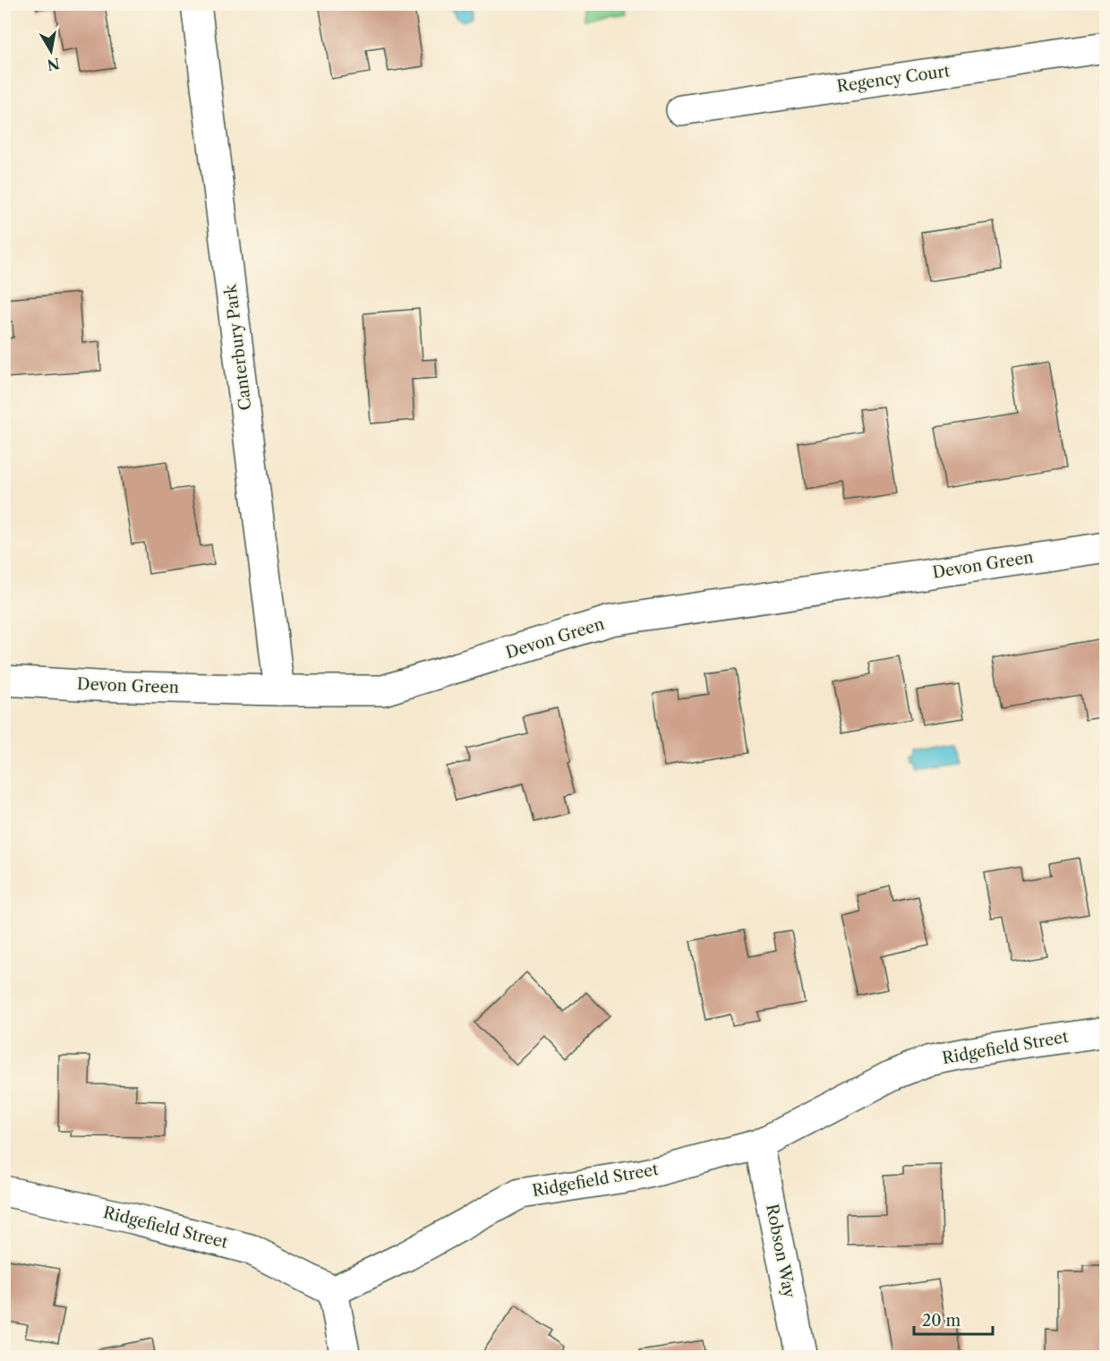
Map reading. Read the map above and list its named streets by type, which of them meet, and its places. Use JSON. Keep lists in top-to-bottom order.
{
  "streets": {
    "street": [
      "Regency Court",
      "Canterbury Park",
      "Devon Green",
      "Ridgefield Street",
      "Robson Way"
    ]
  },
  "crossings": [
    ["Canterbury Park", "Devon Green"],
    ["Ridgefield Street", "Robson Way"]
  ],
  "scale_bar": "20 m",
  "north": "bottom"
}
